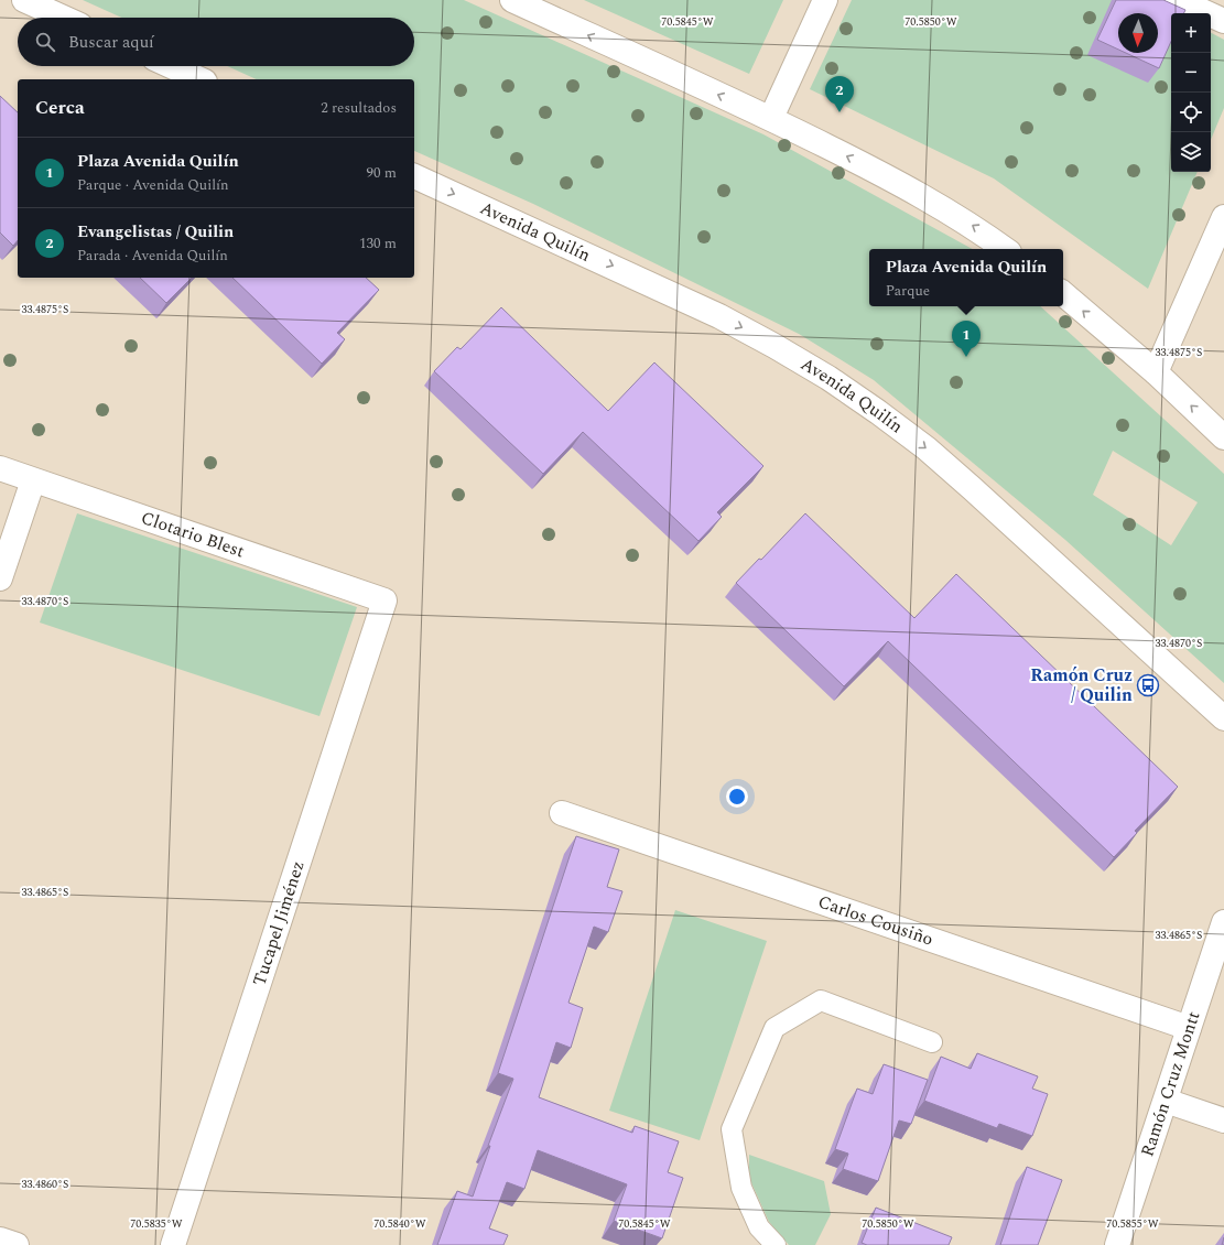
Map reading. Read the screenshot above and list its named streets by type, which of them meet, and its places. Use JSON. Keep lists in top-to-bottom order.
{
  "streets": {
    "street": [
      "Avenida Quilín",
      "Clotario Blest",
      "Carlos Cousiño",
      "Tucapel Jiménez",
      "Ramón Cruz Montt"
    ]
  },
  "crossings": [
    ["Clotario Blest", "Tucapel Jiménez"],
    ["Carlos Cousiño", "Ramón Cruz Montt"]
  ],
  "places": {
    "bus stop": ["Ramón Cruz / Quilin"]
  },
  "north": "bottom",
  "page": {
    "map_buttons": ["+", "−"],
    "search": "Buscar aquí",
    "pins": ["2", "1"],
    "heading": ["Cerca", "2 resultados"],
    "list": [
      {
        "mark": "1",
        "name": "Plaza Avenida Quilín",
        "note": "Parque · Avenida Quilín",
        "value": "90 m"
      },
      {
        "mark": "2",
        "name": "Evangelistas / Quilin",
        "note": "Parada · Avenida Quilín",
        "value": "130 m"
      }
    ],
    "popup": ["Plaza Avenida Quilín", "Parque"]
  },
  "coordinates": [
    "70.5845°W",
    "70.5850°W",
    "33.4875°S",
    "33.4870°S",
    "33.4865°S",
    "33.4860°S",
    "70.5835°W",
    "70.5840°W",
    "70.5855°W"
  ]
}
